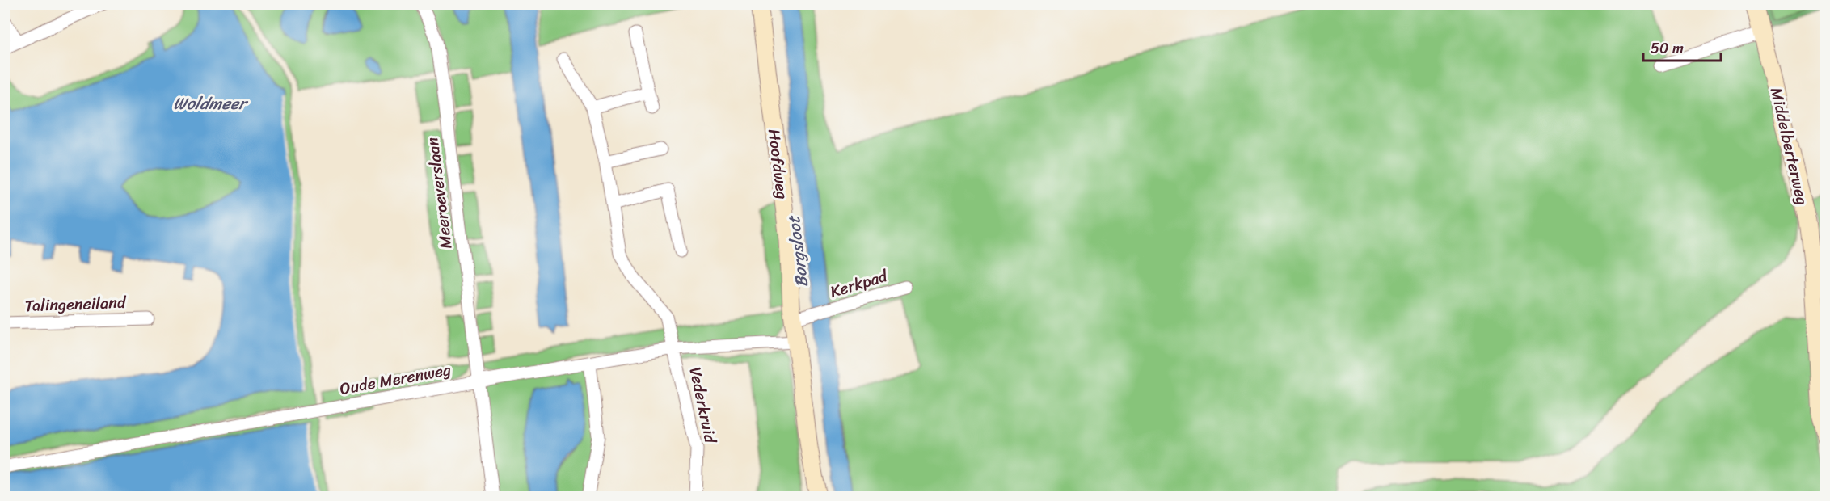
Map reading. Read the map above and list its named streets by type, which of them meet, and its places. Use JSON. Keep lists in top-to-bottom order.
{
  "streets": {
    "main road": ["Middelberterweg", "Hoofdweg"],
    "street": [
      "Meeroeverslaan",
      "Kerkpad",
      "Talingeneiland",
      "Oude Merenweg",
      "Vederkruid"
    ]
  },
  "crossings": [
    ["Hoofdweg", "Kerkpad"],
    ["Hoofdweg", "Oude Merenweg"],
    ["Meeroeverslaan", "Oude Merenweg"],
    ["Oude Merenweg", "Vederkruid"]
  ],
  "water": ["Woldmeer", "Borgsloot"],
  "scale_bar": "50 m"
}
